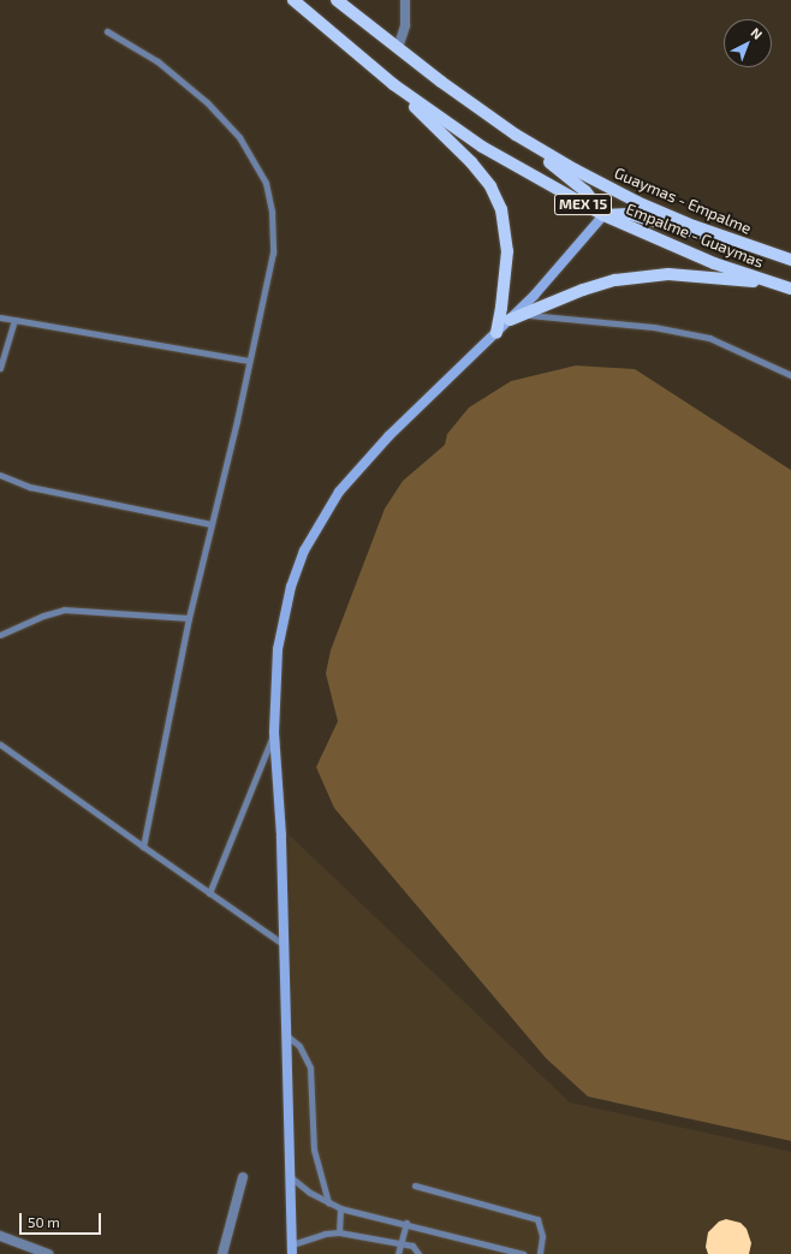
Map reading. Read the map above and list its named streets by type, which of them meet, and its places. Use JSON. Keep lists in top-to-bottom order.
{
  "streets": {
    "main road": ["Guaymas - Empalme", "MEX 15", "Empalme - Guaymas"]
  },
  "crossings": [
    ["Guaymas - Empalme", "MEX 15"],
    ["MEX 15", "Empalme - Guaymas"]
  ],
  "scale_bar": "50 m",
  "north": "top right"
}
